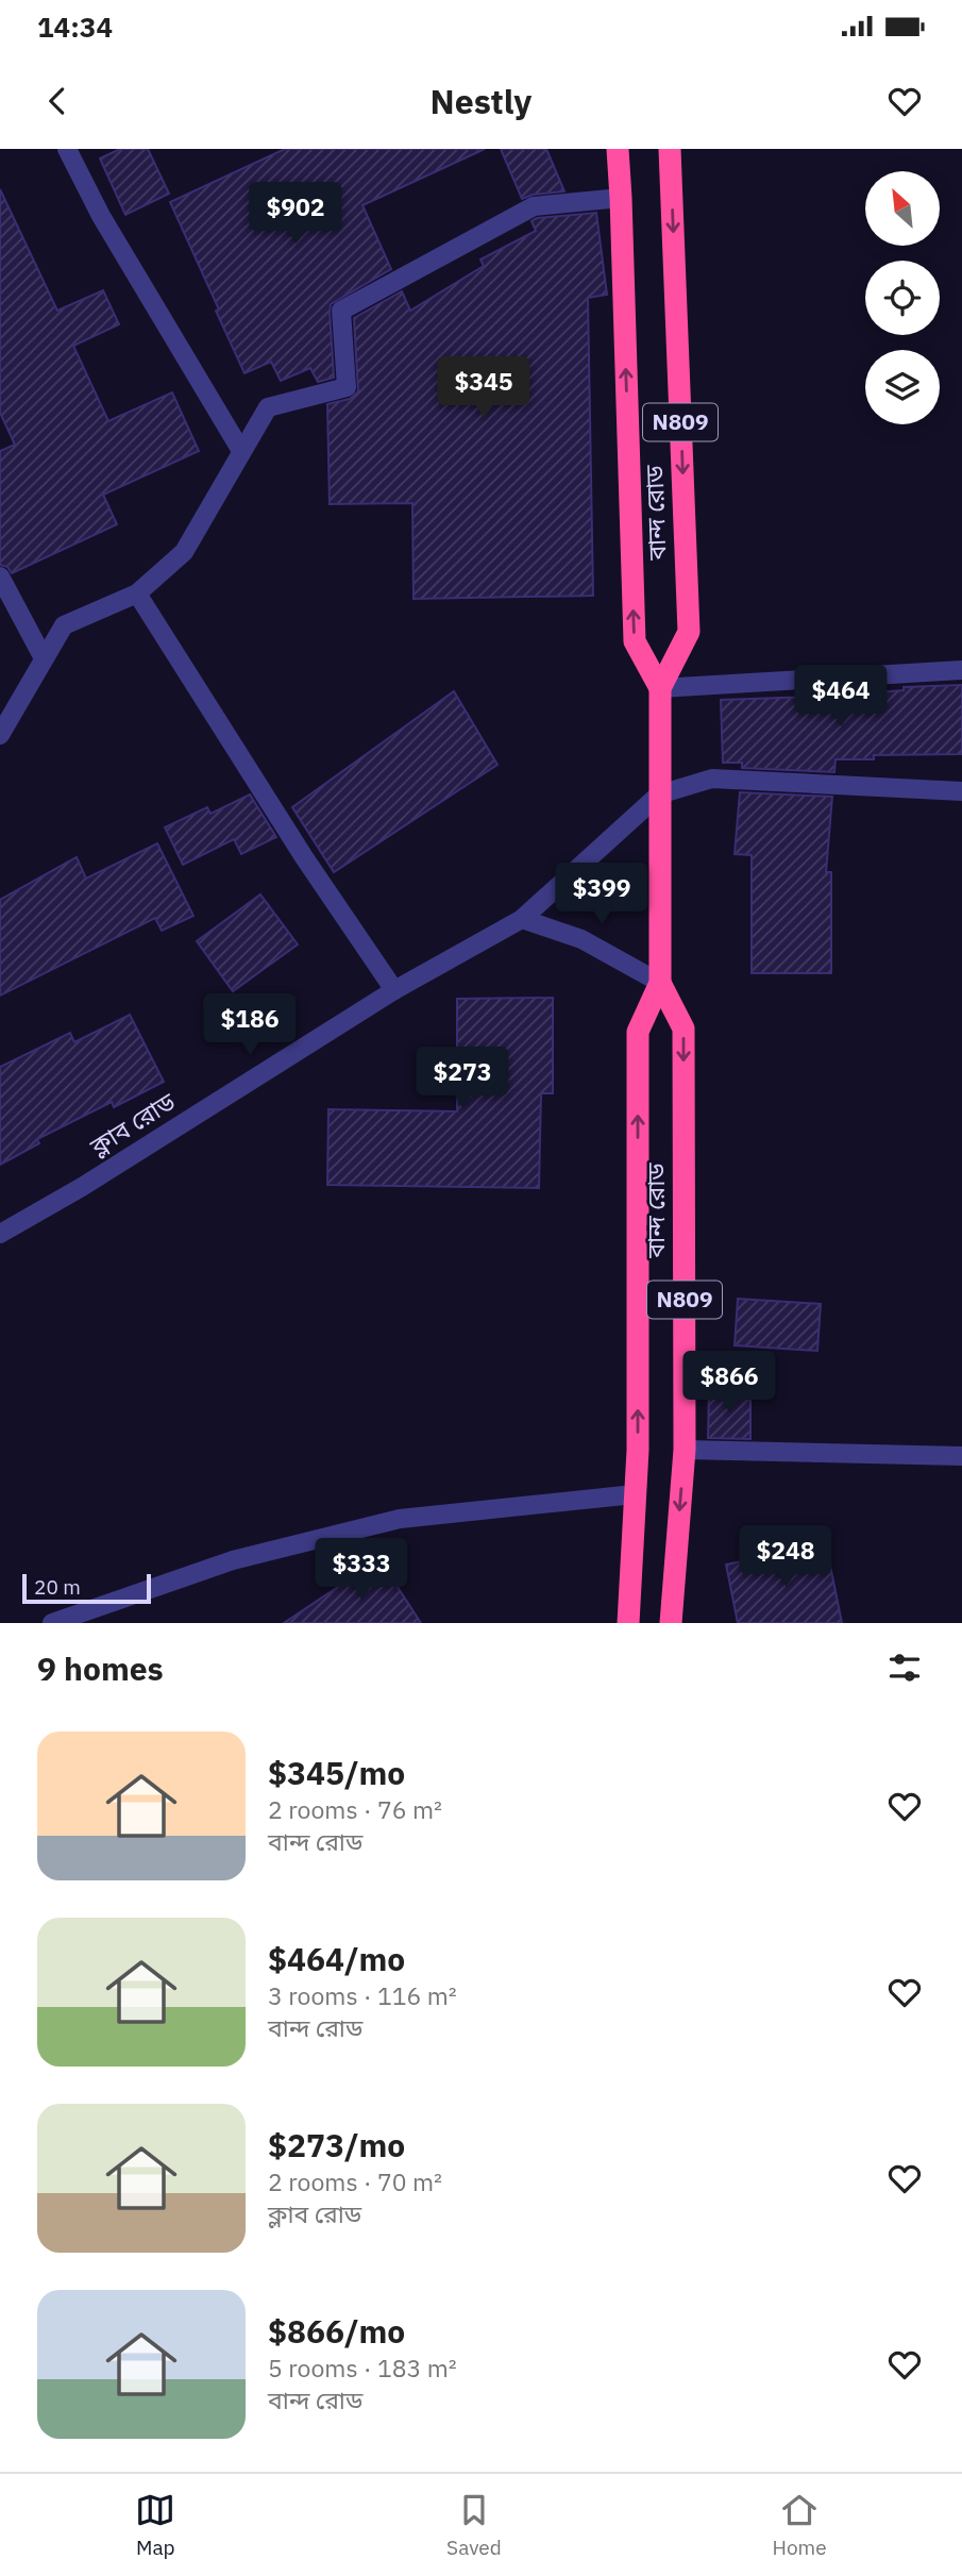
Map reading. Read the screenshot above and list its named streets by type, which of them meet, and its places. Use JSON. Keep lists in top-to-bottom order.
{
  "streets": {
    "highway": ["N809", "বান্দ রোড"],
    "street": ["ক্লাব রোড"]
  },
  "crossings": [
    ["বান্দ রোড", "ক্লাব রোড"]
  ],
  "scale_bar": "20 m",
  "north": "top left",
  "page": {
    "status": "14:34",
    "header": "Nestly",
    "price": [
      "$902",
      "$345",
      "$464",
      "$399",
      "$186",
      "$273",
      "$866",
      "$248",
      "$333"
    ],
    "scale": "20 m",
    "heading": "9 homes",
    "list": [
      {
        "name": "$345/mo",
        "note": "2 rooms · 76 m² · বান্দ রোড"
      },
      {
        "name": "$464/mo",
        "note": "3 rooms · 116 m² · বান্দ রোড"
      },
      {
        "name": "$273/mo",
        "note": "2 rooms · 70 m² · ক্লাব রোড"
      },
      {
        "name": "$866/mo",
        "note": "5 rooms · 183 m² · বান্দ রোড"
      }
    ],
    "tabs": ["Map", "Saved", "Home"]
  }
}
